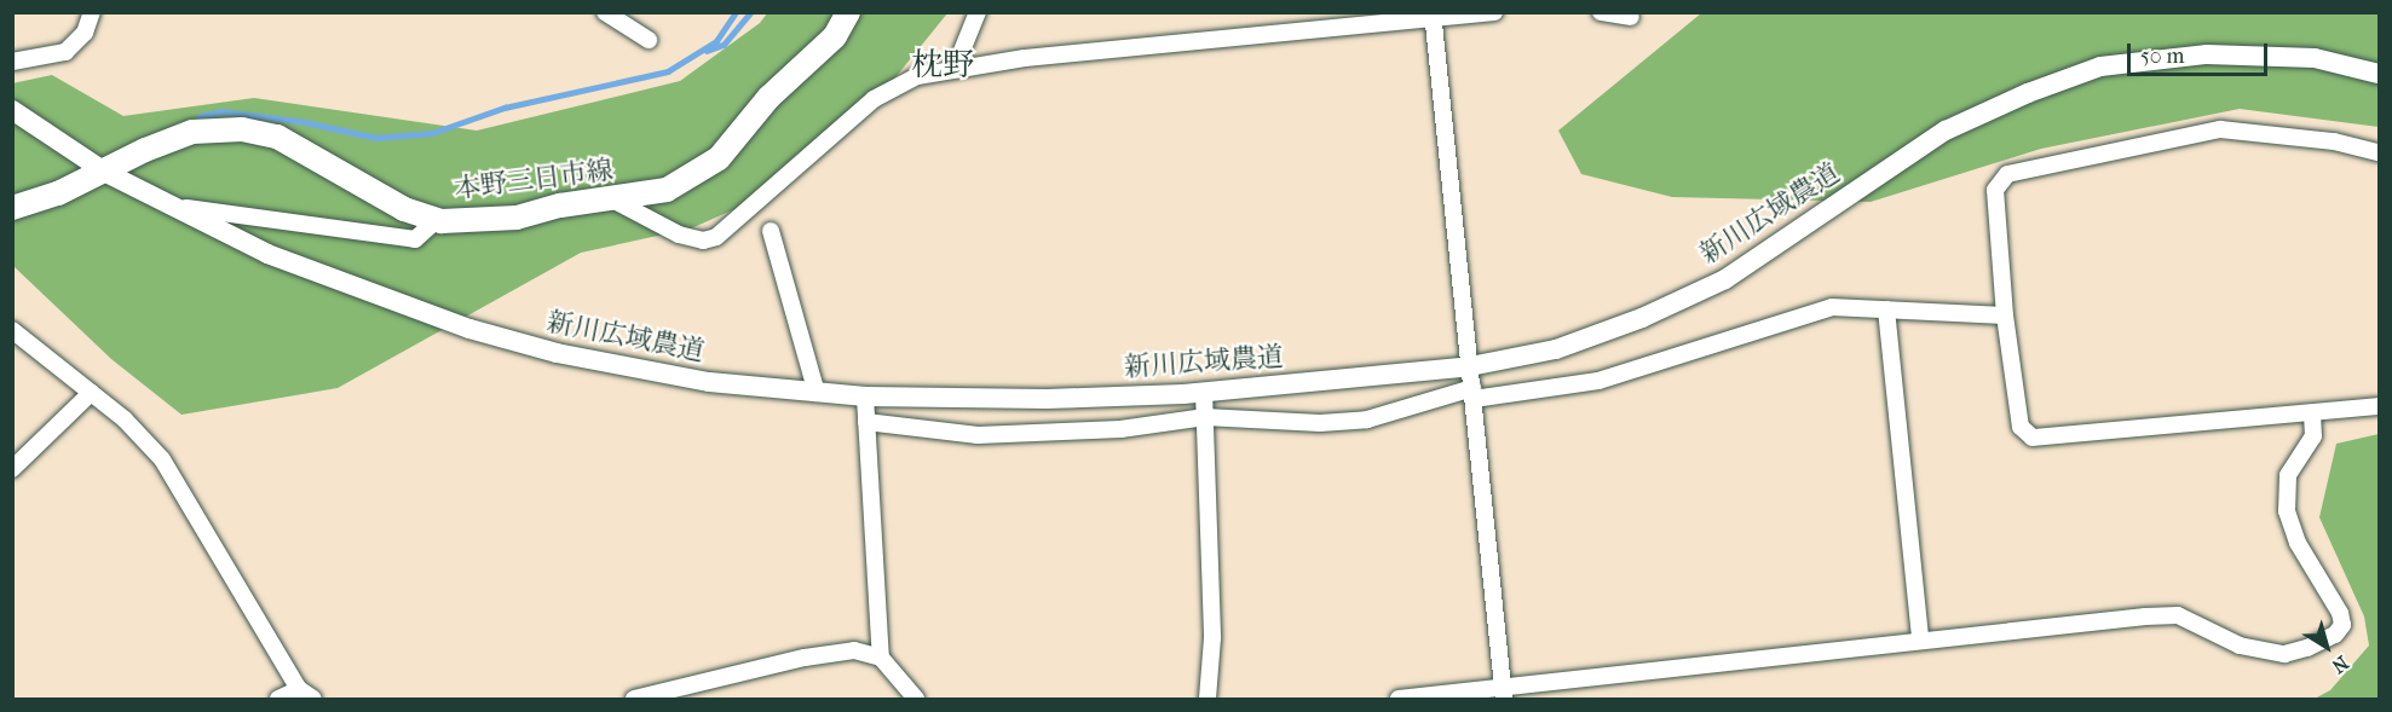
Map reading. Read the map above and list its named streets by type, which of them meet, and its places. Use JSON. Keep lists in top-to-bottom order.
{
  "streets": {
    "main road": ["本野三日市線"],
    "street": ["新川広域農道"]
  },
  "crossings": [
    ["本野三日市線", "新川広域農道"]
  ],
  "districts": ["枕野"],
  "scale_bar": "50 m",
  "north": "bottom right"
}
